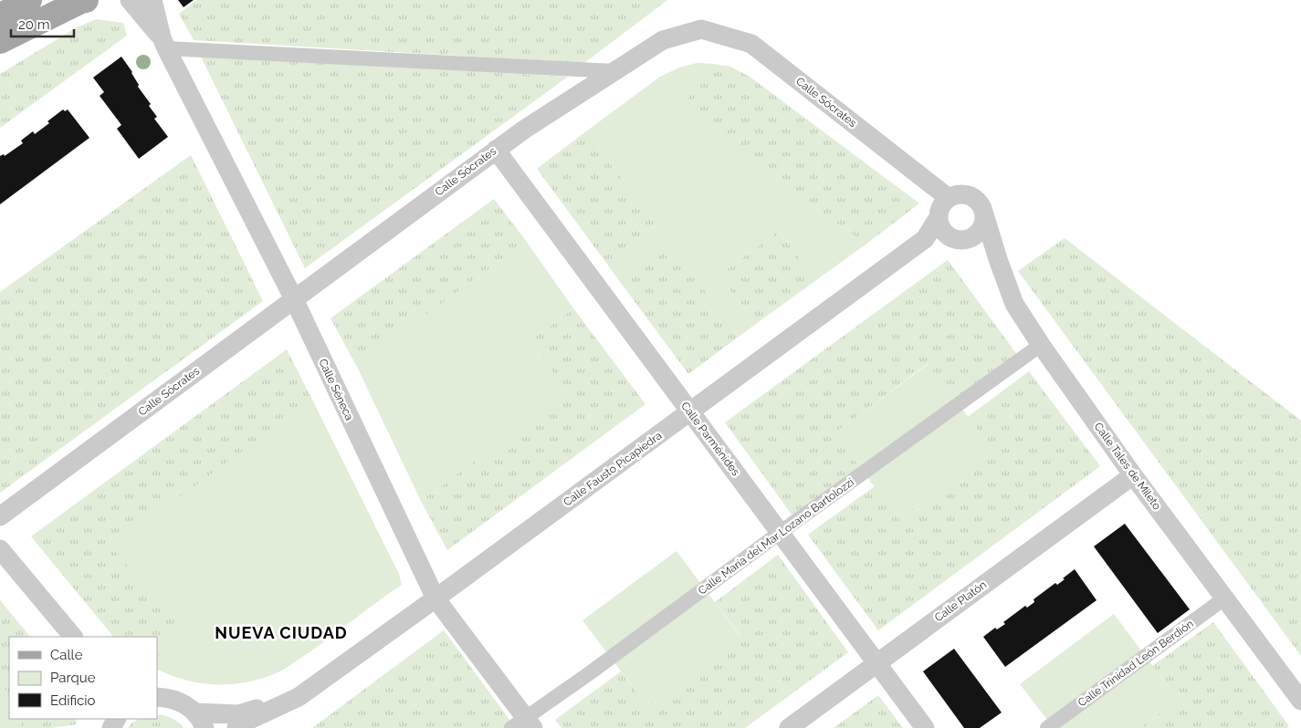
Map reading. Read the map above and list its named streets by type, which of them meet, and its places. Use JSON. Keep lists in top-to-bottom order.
{
  "streets": {
    "street": [
      "Calle Sócrates",
      "Calle Séneca",
      "Calle Parménides",
      "Calle Tales de Mileto",
      "Calle Fausto Picapiedra",
      "Calle María del Mar Lozano Bartolozzi",
      "Calle Platón",
      "Calle Trinidad León Berdión"
    ]
  },
  "crossings": [
    ["Calle Sócrates", "Calle Séneca"],
    ["Calle Sócrates", "Calle Parménides"],
    ["Calle Sócrates", "Calle Tales de Mileto"],
    ["Calle Sócrates", "Calle Fausto Picapiedra"],
    ["Calle Séneca", "Calle Fausto Picapiedra"],
    ["Calle Séneca", "Calle María del Mar Lozano Bartolozzi"],
    ["Calle Parménides", "Calle Fausto Picapiedra"],
    ["Calle Parménides", "Calle María del Mar Lozano Bartolozzi"],
    ["Calle Parménides", "Calle Platón"],
    ["Calle Tales de Mileto", "Calle Fausto Picapiedra"],
    ["Calle Tales de Mileto", "Calle María del Mar Lozano Bartolozzi"],
    ["Calle Tales de Mileto", "Calle Platón"],
    ["Calle Tales de Mileto", "Calle Trinidad León Berdión"]
  ],
  "districts": ["NUEVA CIUDAD"],
  "legend": ["Calle", "Parque", "Edificio"],
  "scale_bar": "20 m"
}
